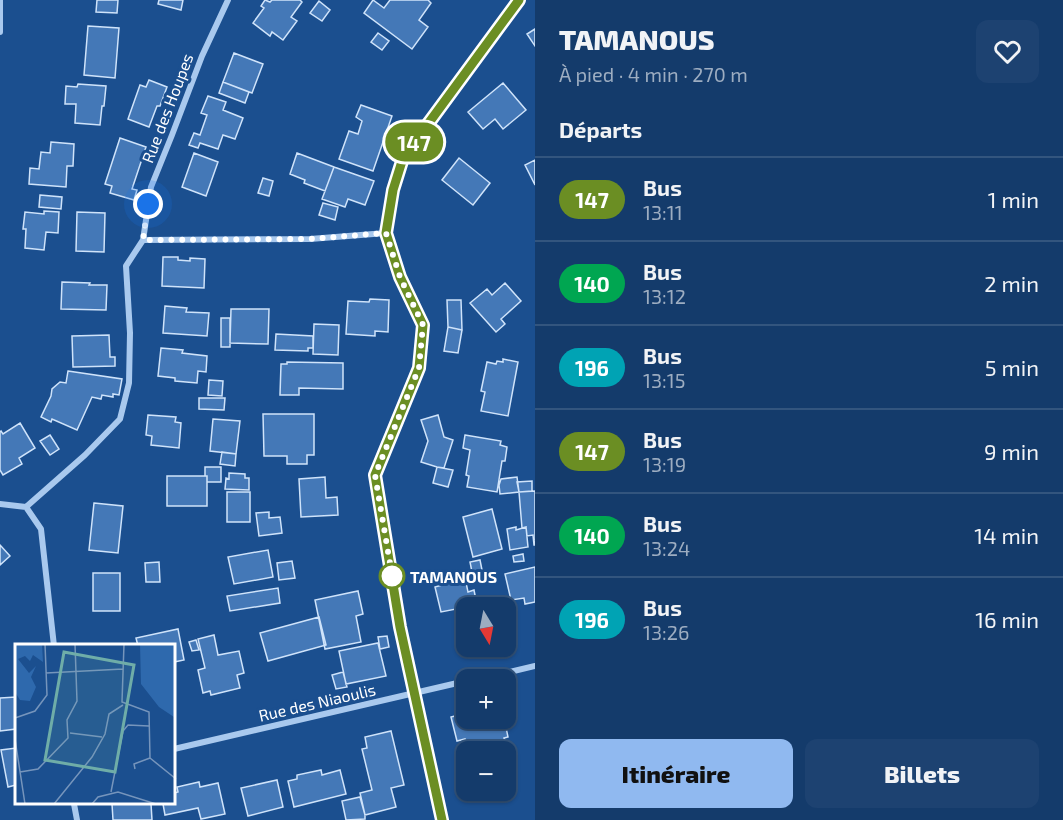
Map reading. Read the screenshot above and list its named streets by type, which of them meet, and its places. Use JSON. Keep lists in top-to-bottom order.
{
  "streets": {
    "street": ["Rue des Houpes", "Rue des Niaoulis"]
  },
  "places": ["TAMANOUS"],
  "lines": ["bus line 147"],
  "north": "bottom",
  "page": {
    "on_map": "147",
    "heading": [
      ["TAMANOUS", "À pied · 4 min · 270 m"],
      "Départs"
    ],
    "list": [
      {
        "mark": "147",
        "name": "Bus",
        "note": "13:11",
        "value": "1 min"
      },
      {
        "mark": "140",
        "name": "Bus",
        "note": "13:12",
        "value": "2 min"
      },
      {
        "mark": "196",
        "name": "Bus",
        "note": "13:15",
        "value": "5 min"
      },
      {
        "mark": "147",
        "name": "Bus",
        "note": "13:19",
        "value": "9 min"
      },
      {
        "mark": "140",
        "name": "Bus",
        "note": "13:24",
        "value": "14 min"
      },
      {
        "mark": "196",
        "name": "Bus",
        "note": "13:26",
        "value": "16 min"
      }
    ],
    "map_buttons": ["+", "−"],
    "buttons": ["Itinéraire", "Billets"]
  }
}
